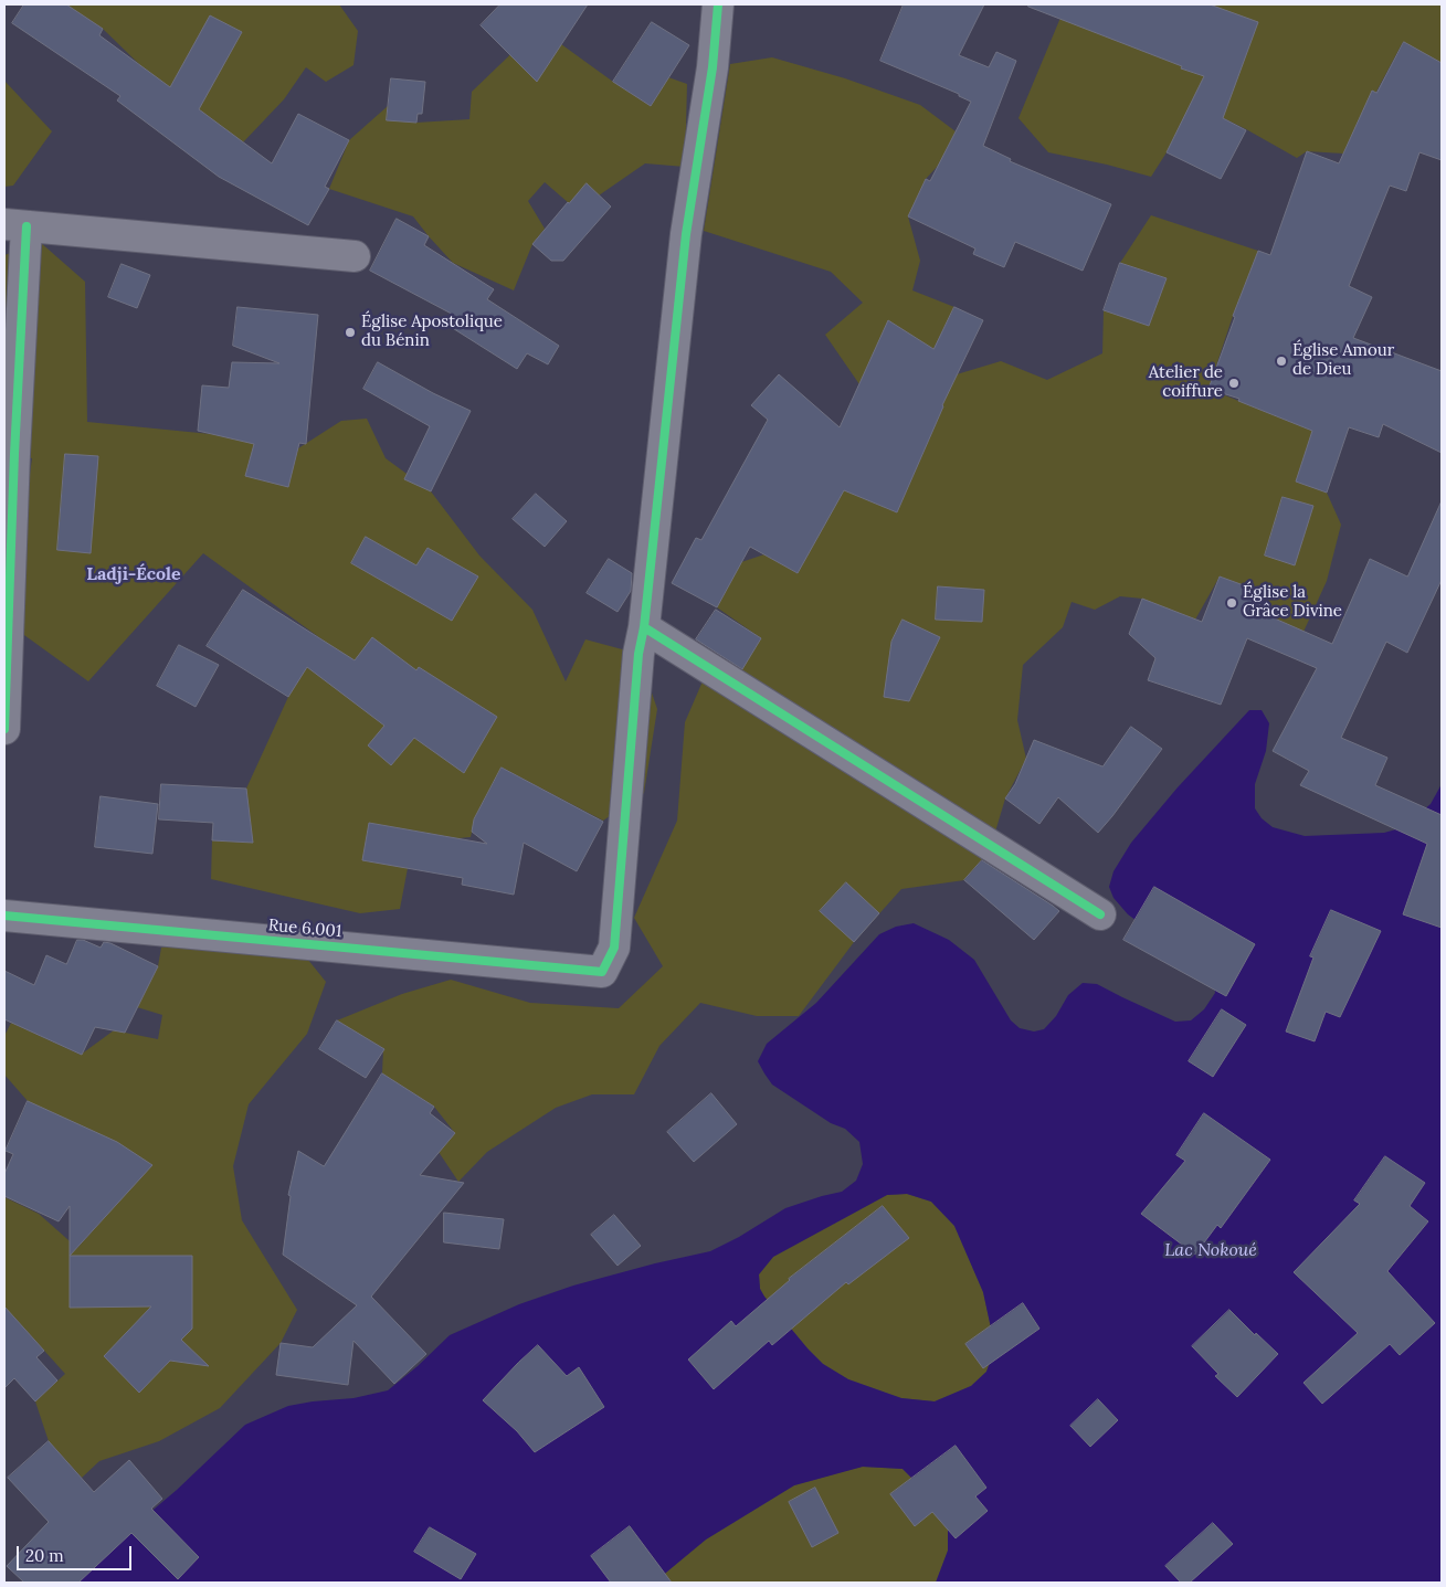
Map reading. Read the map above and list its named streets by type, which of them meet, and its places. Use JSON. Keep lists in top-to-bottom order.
{
  "streets": {
    "street": ["Rue 6.001"]
  },
  "districts": ["Ladji-École"],
  "water": ["Lac Nokoué"],
  "places": [
    "Église Apostolique du Bénin",
    "Église Amour de Dieu",
    "Atelier de coiffure",
    "Église la Grâce Divine"
  ],
  "scale_bar": "20 m"
}
